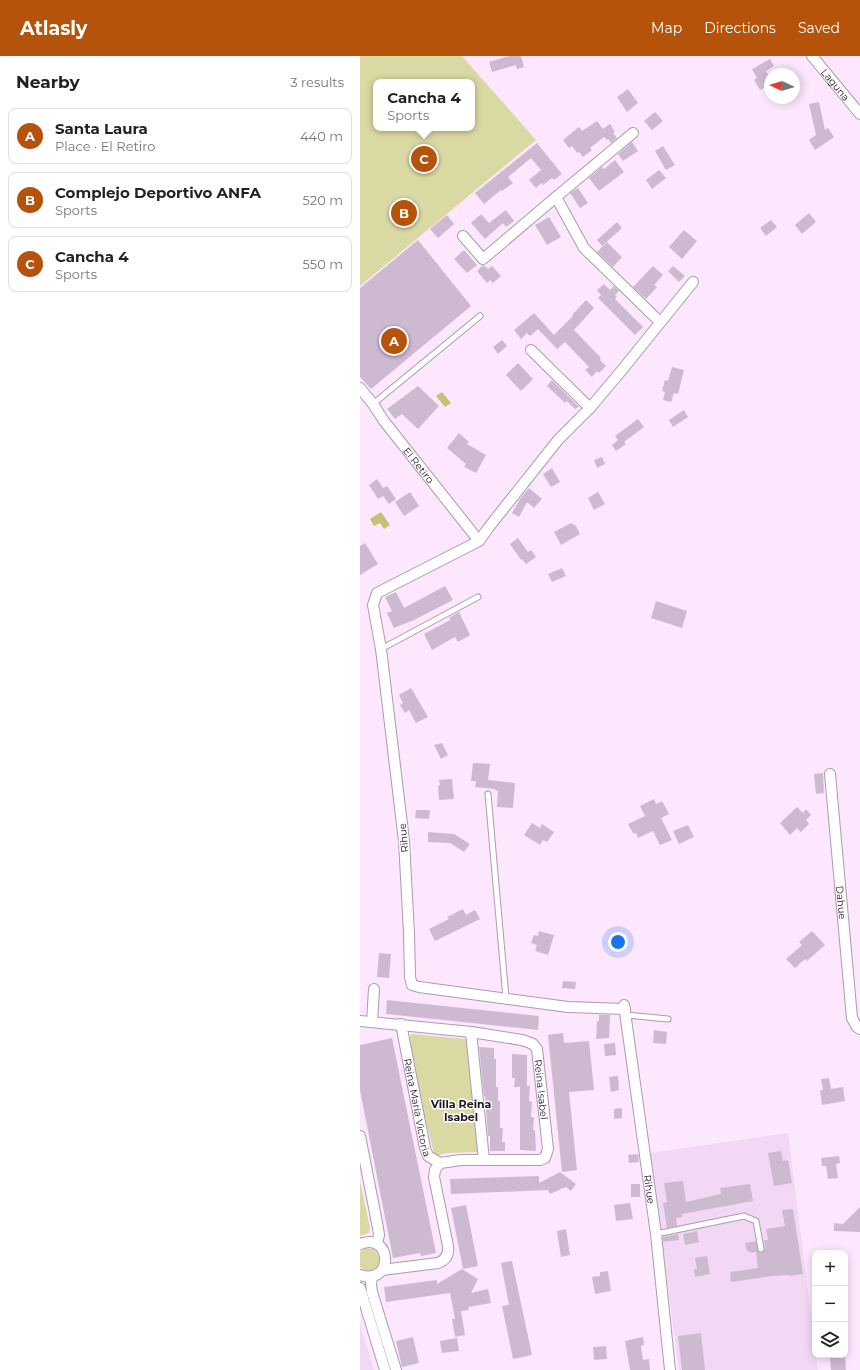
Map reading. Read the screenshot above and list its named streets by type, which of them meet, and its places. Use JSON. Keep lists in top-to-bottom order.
{
  "streets": {
    "street": [
      "Laguna",
      "El Retiro",
      "Rihue",
      "Dahue",
      "Reina Isabel",
      "Reina María Victoria"
    ]
  },
  "crossings": [
    ["El Retiro", "Rihue"],
    ["Reina Isabel", "Reina María Victoria"]
  ],
  "districts": ["Villa Reina Isabel"],
  "north": "left",
  "page": {
    "header": "Atlasly",
    "nav": ["Map", "Directions", "Saved"],
    "heading": ["Nearby", "3 results"],
    "popup": ["Cancha 4", "Sports"],
    "list": [
      {
        "mark": "A",
        "name": "Santa Laura",
        "note": "Place · El Retiro",
        "value": "440 m"
      },
      {
        "mark": "B",
        "name": "Complejo Deportivo ANFA",
        "note": "Sports",
        "value": "520 m"
      },
      {
        "mark": "C",
        "name": "Cancha 4",
        "note": "Sports",
        "value": "550 m"
      }
    ],
    "pins": ["C", "B", "A"],
    "map_buttons": ["+", "−"]
  }
}
